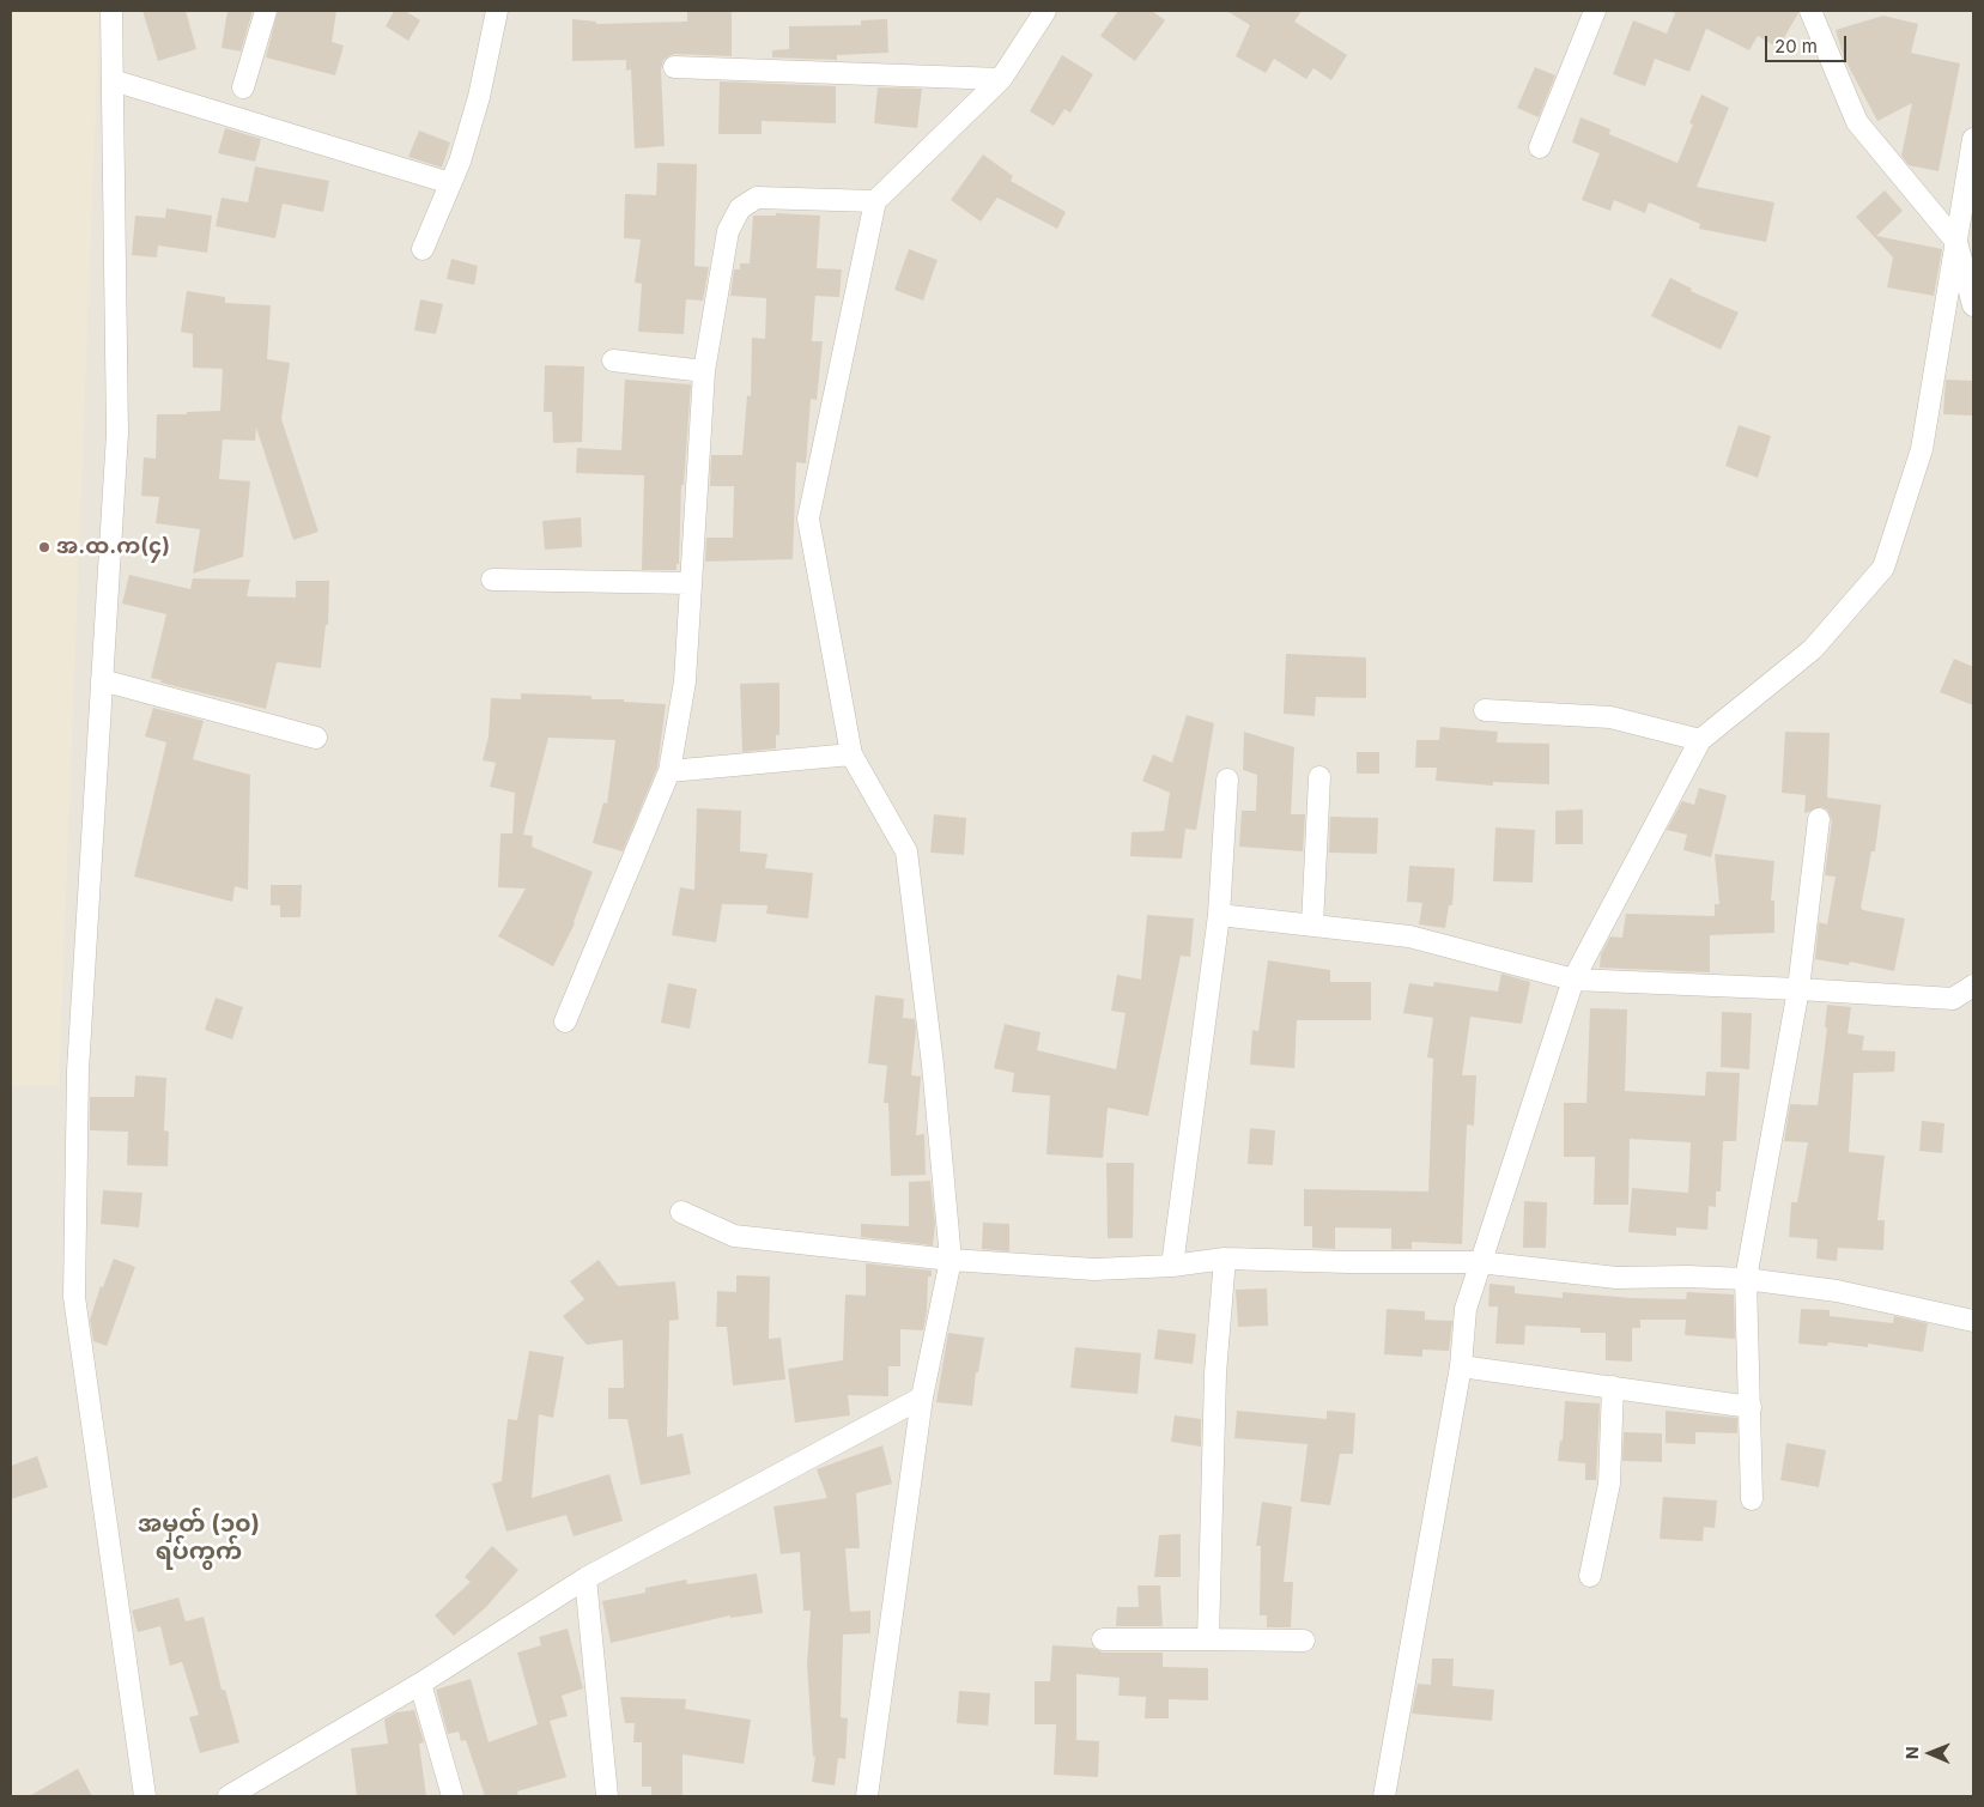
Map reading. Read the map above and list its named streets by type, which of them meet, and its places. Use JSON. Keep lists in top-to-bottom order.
{
  "districts": ["အမှတ် (၁၀) ရပ်ကွက်"],
  "places": ["အ.ထ.က(၄)"],
  "scale_bar": "20 m",
  "north": "left"
}
